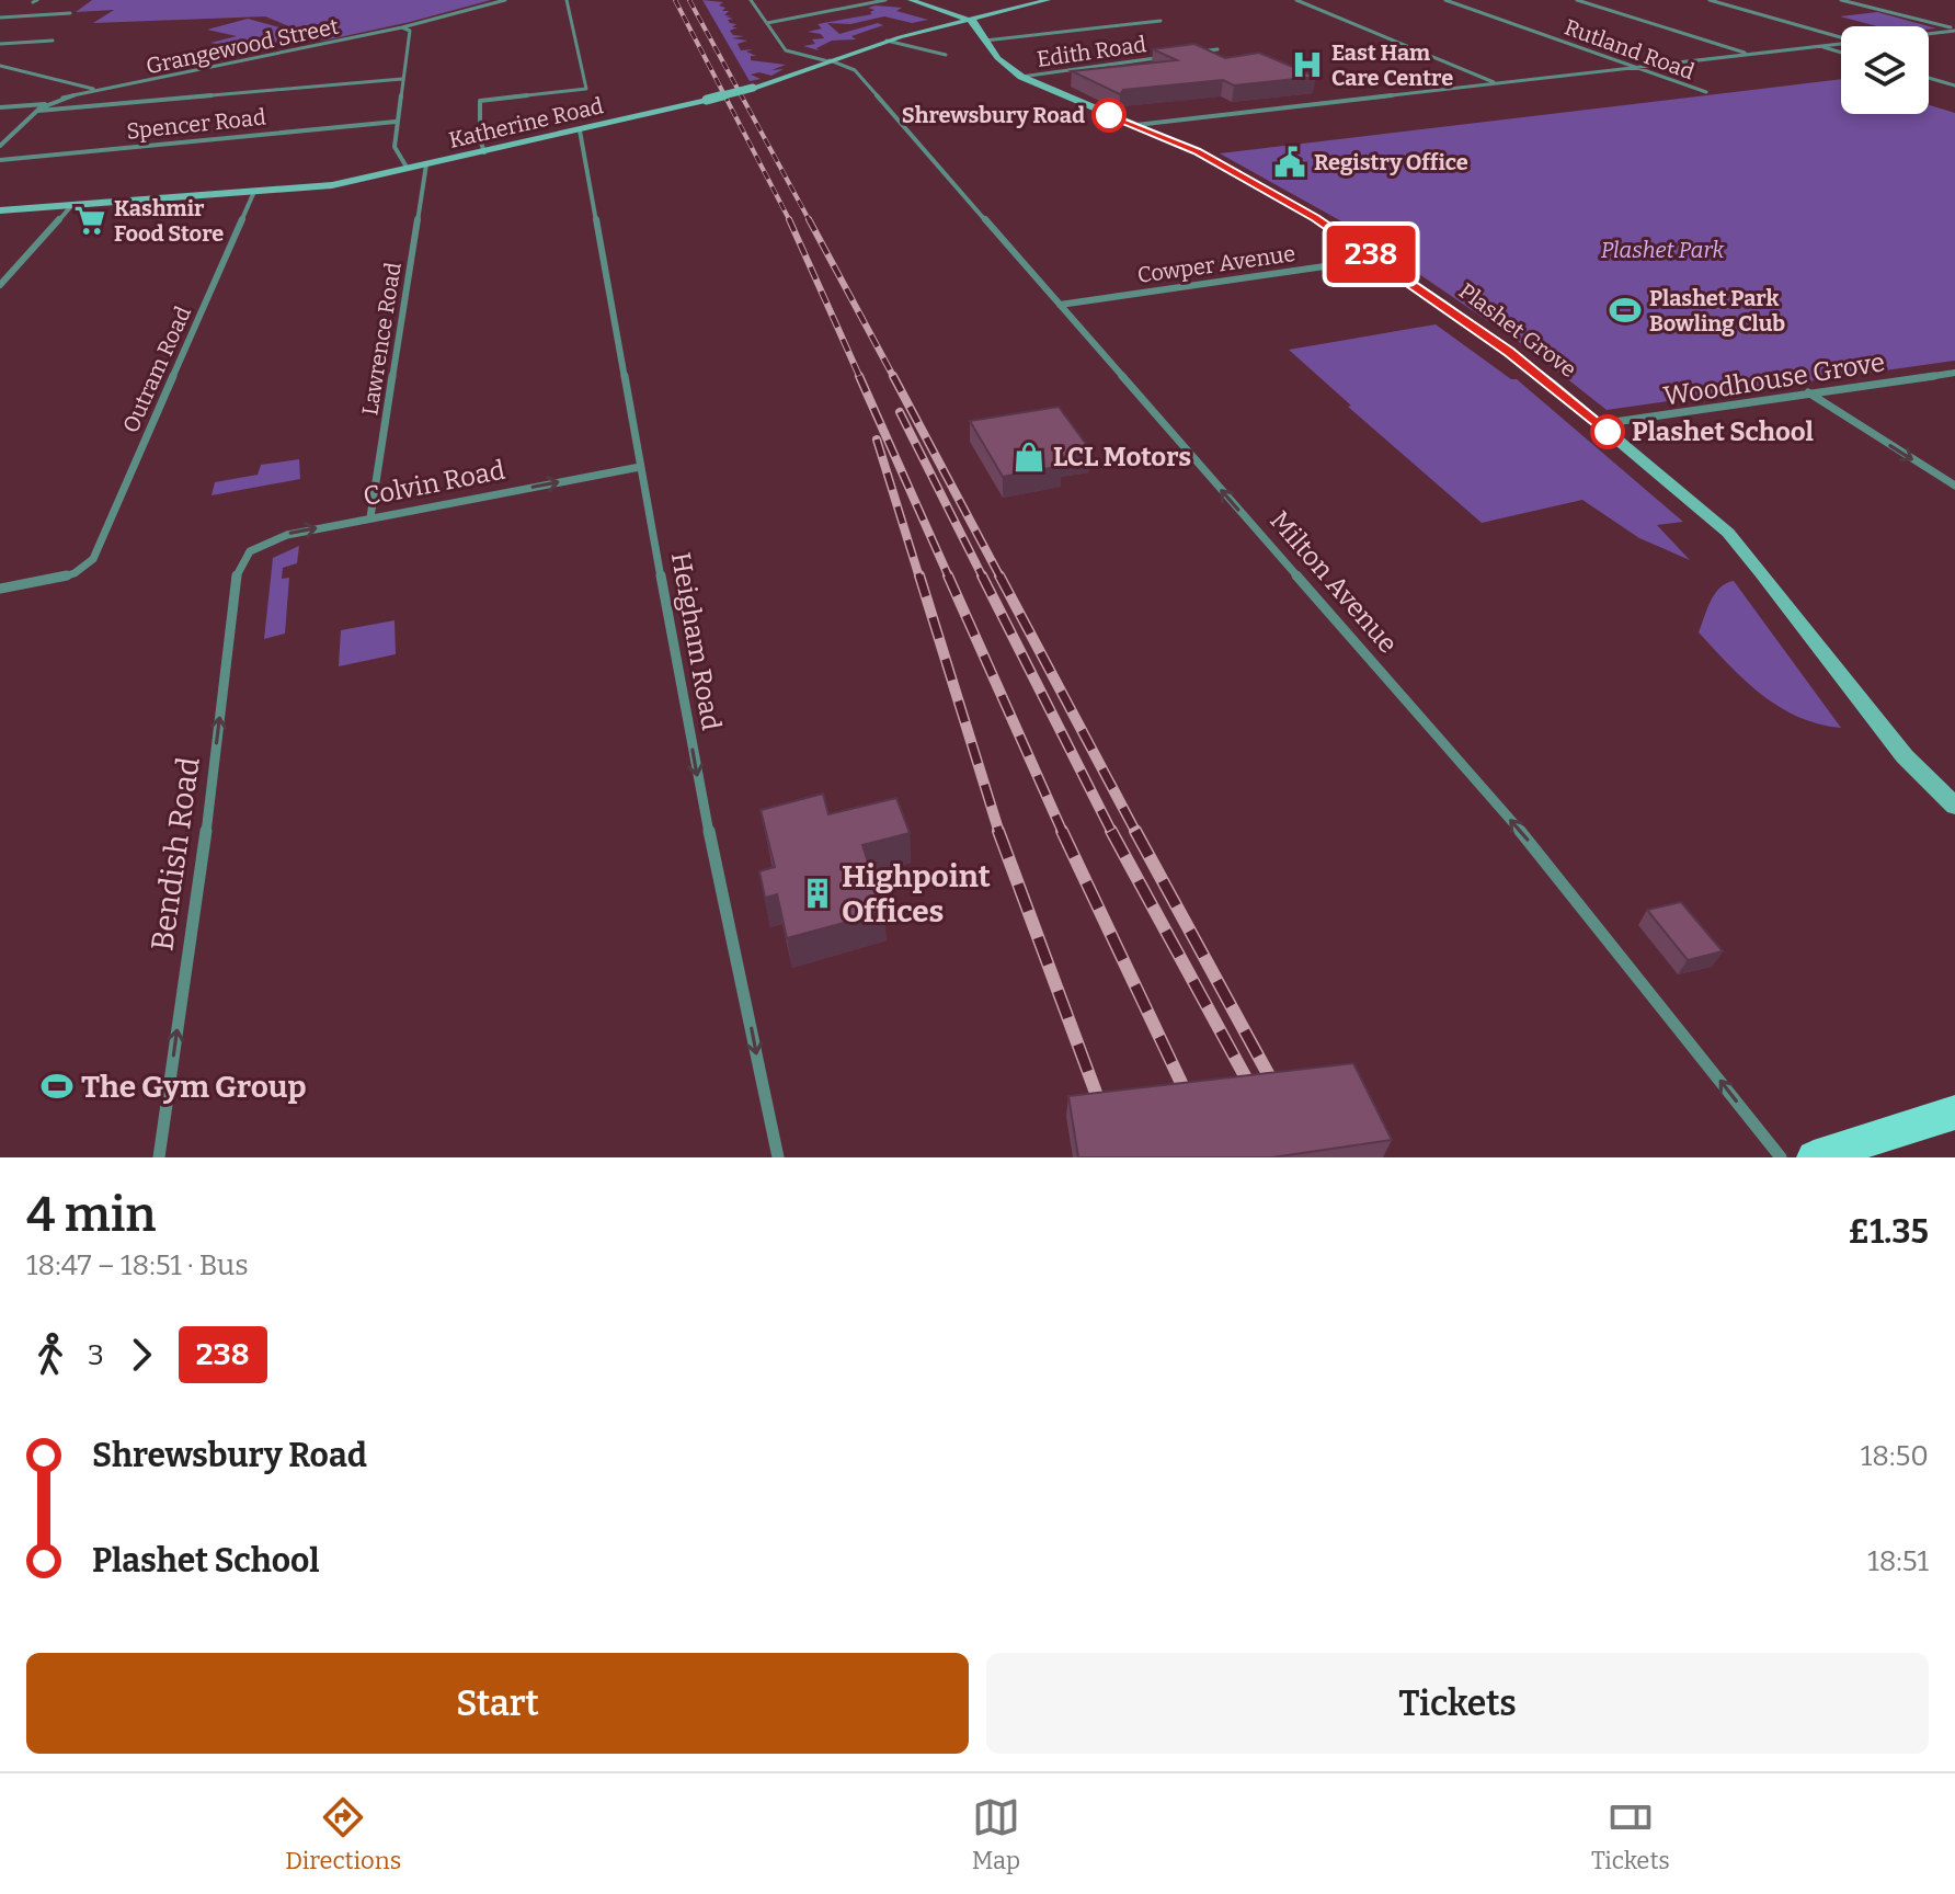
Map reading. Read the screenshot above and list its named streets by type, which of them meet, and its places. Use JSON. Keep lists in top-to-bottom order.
{
  "streets": {
    "main road": ["Katherine Road", "Plashet Grove"],
    "street": [
      "Grangewood Street",
      "Rutland Road",
      "Edith Road",
      "Spencer Road",
      "Cowper Avenue",
      "Lawrence Road",
      "Outram Road",
      "Woodhouse Grove",
      "Colvin Road",
      "Milton Avenue",
      "Heigham Road",
      "Bendish Road"
    ]
  },
  "crossings": [
    ["Edith Road", "Plashet Grove"],
    ["Katherine Road", "Plashet Grove"],
    ["Katherine Road", "Lawrence Road"],
    ["Katherine Road", "Outram Road"],
    ["Katherine Road", "Milton Avenue"],
    ["Katherine Road", "Heigham Road"],
    ["Cowper Avenue", "Plashet Grove"],
    ["Cowper Avenue", "Milton Avenue"],
    ["Plashet Grove", "Woodhouse Grove"],
    ["Lawrence Road", "Colvin Road"],
    ["Colvin Road", "Heigham Road"],
    ["Colvin Road", "Bendish Road"]
  ],
  "one_way": [
    "Colvin Road",
    "Milton Avenue",
    "Heigham Road",
    "Bendish Road"
  ],
  "parks": ["Plashet Park"],
  "places": {
    "hospital": ["East Ham Care Centre"],
    "other": ["Shrewsbury Road", "Plashet School"],
    "public building": ["Registry Office"],
    "supermarket": ["Kashmir Food Store"],
    "sports": ["Plashet Park Bowling Club", "The Gym Group"],
    "shop": ["LCL Motors"],
    "building": ["Highpoint Offices"]
  },
  "lines": ["bus line 238"],
  "page": {
    "on_map": "238",
    "heading": ["4 min", "18:47 – 18:51 · Bus", "£1.35"],
    "legs": ["3", "238"],
    "list": [
      {
        "name": "Shrewsbury Road",
        "value": "18:50"
      },
      {
        "name": "Plashet School",
        "value": "18:51"
      }
    ],
    "buttons": ["Start", "Tickets"],
    "tabs": ["Directions", "Map", "Tickets"]
  }
}
